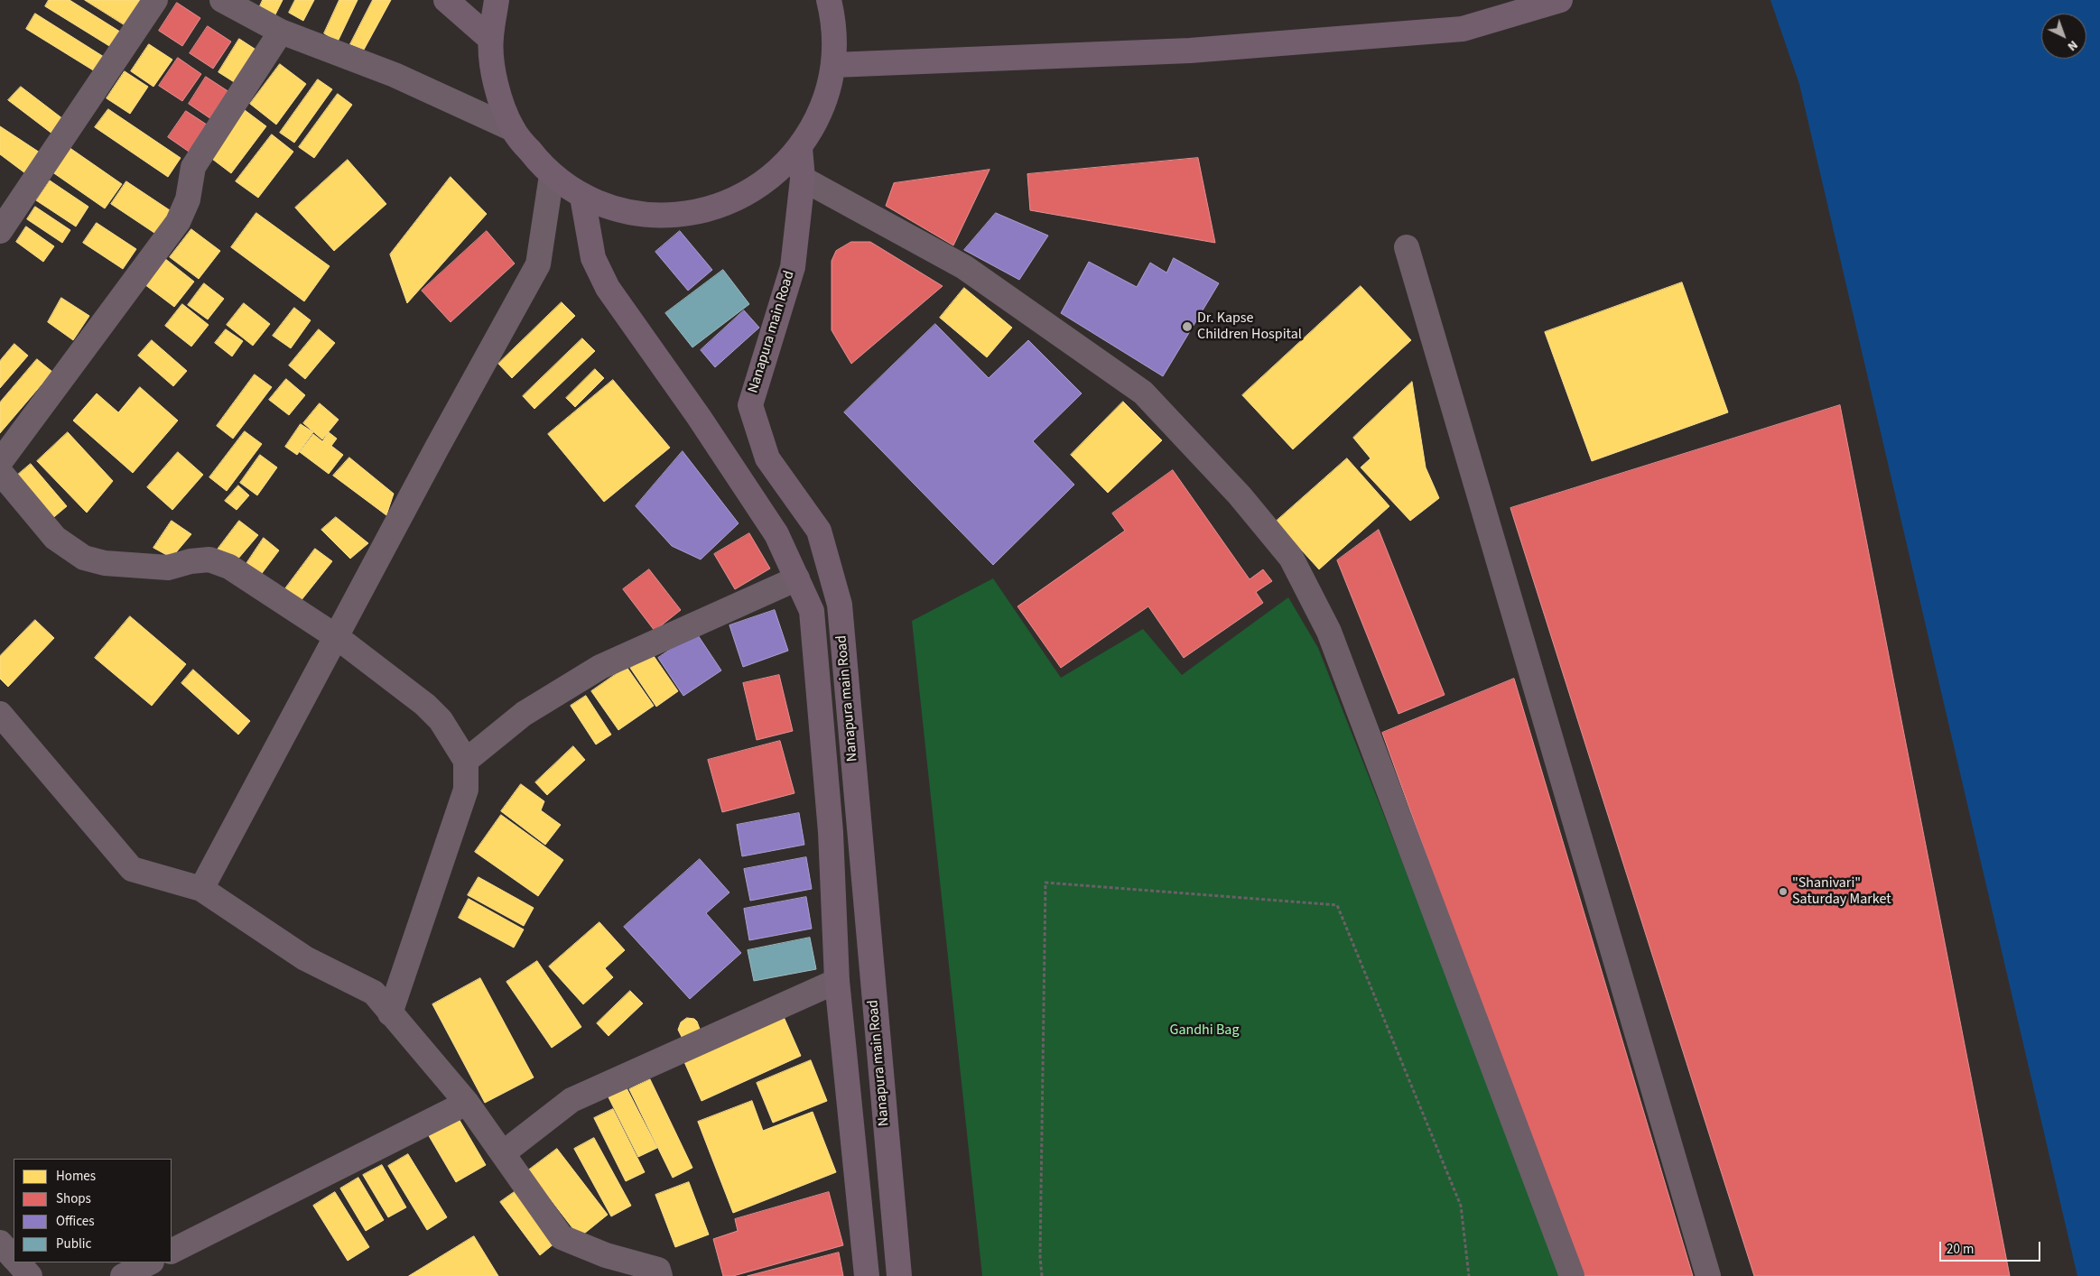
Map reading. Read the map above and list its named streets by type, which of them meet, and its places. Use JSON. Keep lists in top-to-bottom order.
{
  "streets": {
    "main road": ["Nanapura main Road"]
  },
  "parks": ["Gandhi Bag"],
  "places": ["Dr. Kapse Children Hospital", "\"Shanivari\" Saturday Market"],
  "legend": [
    "Homes",
    "Shops",
    "Offices",
    "Public"
  ],
  "scale_bar": "20 m",
  "north": "bottom right"
}
